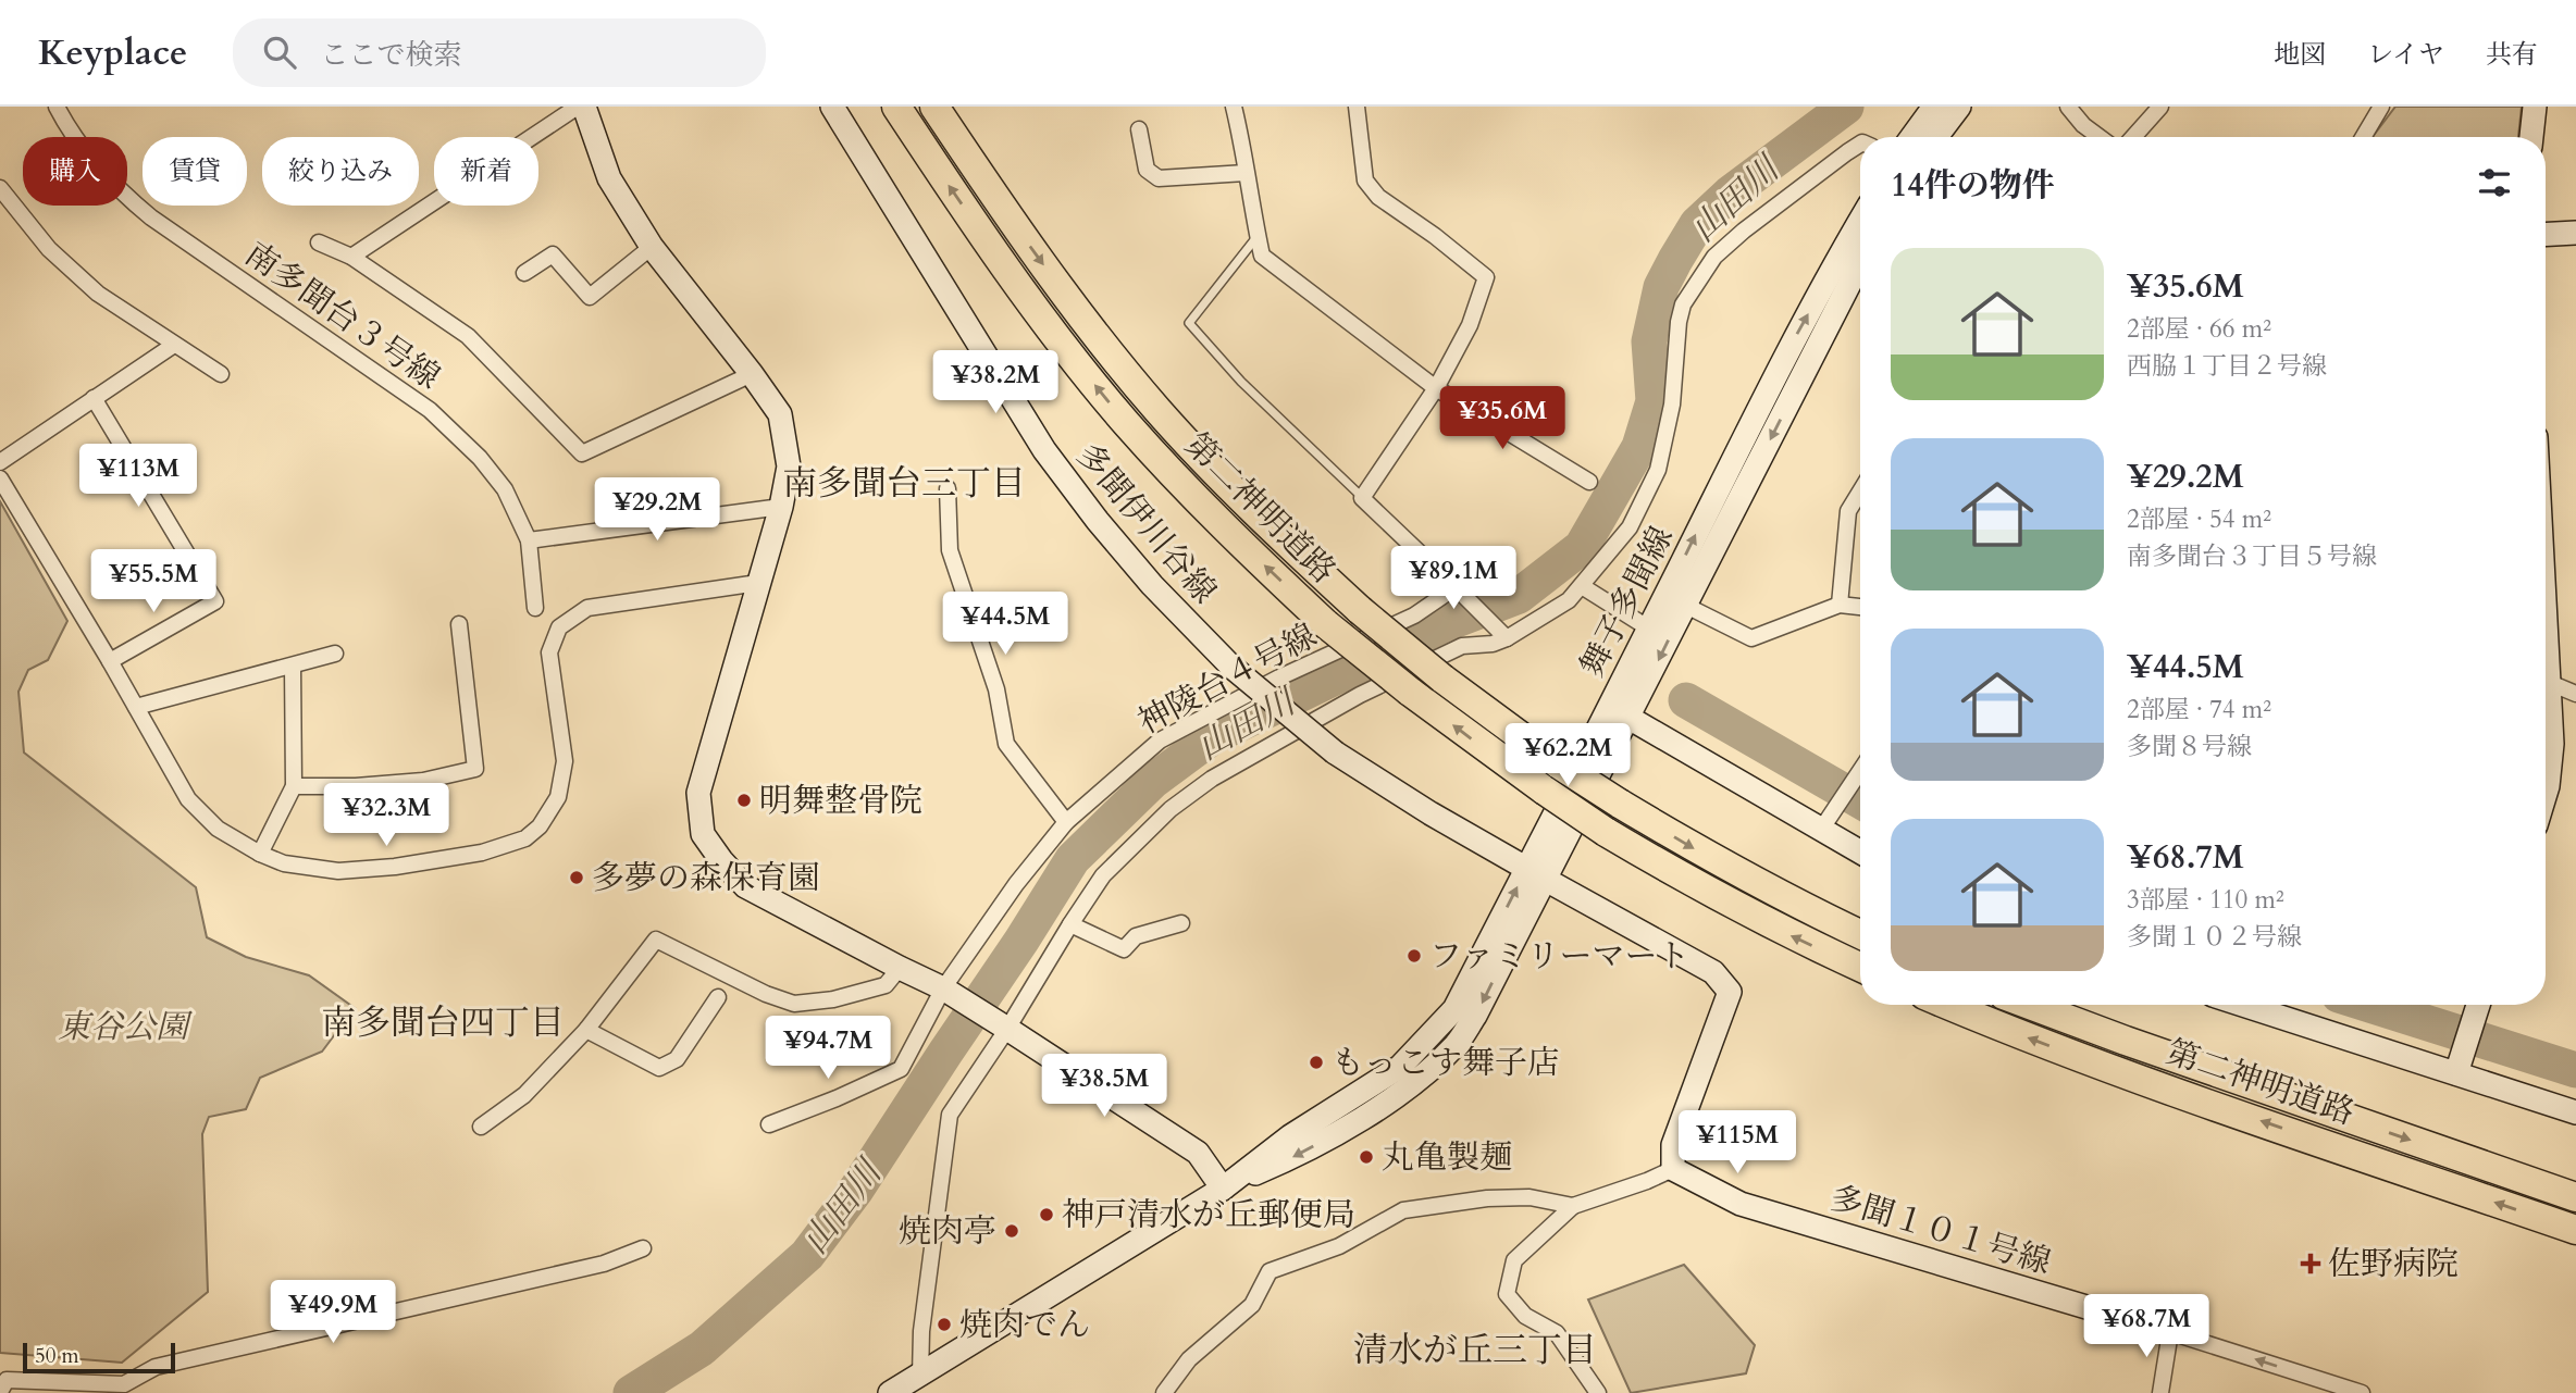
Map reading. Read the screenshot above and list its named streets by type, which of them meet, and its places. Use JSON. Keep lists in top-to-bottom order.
{
  "streets": {
    "highway": ["第二神明道路"],
    "street": [
      "南多聞台３号線",
      "多聞伊川谷線",
      "舞子多聞線",
      "神陵台４号線",
      "多聞１０１号線"
    ]
  },
  "crossings": [
    ["多聞伊川谷線", "舞子多聞線"]
  ],
  "districts": ["南多聞台三丁目", "南多聞台四丁目", "清水が丘三丁目"],
  "water": ["山田川"],
  "parks": ["東谷公園"],
  "places": {
    "other": [
      "明舞整骨院",
      "多夢の森保育園",
      "ファミリーマート",
      "もっこす舞子店",
      "丸亀製麺",
      "神戸清水が丘郵便局",
      "焼肉亭",
      "焼肉でん"
    ],
    "health": ["佐野病院"]
  },
  "scale_bar": "50 m",
  "page": {
    "header": "Keyplace",
    "search": "ここで検索",
    "nav": ["地図", "レイヤ", "共有"],
    "chip": [
      "購入",
      "賃貸",
      "絞り込み",
      "新着"
    ],
    "heading": "14件の物件",
    "list": [
      {
        "name": "¥35.6M",
        "note": "2部屋 · 66 m² · 西脇１丁目２号線"
      },
      {
        "name": "¥29.2M",
        "note": "2部屋 · 54 m² · 南多聞台３丁目５号線"
      },
      {
        "name": "¥44.5M",
        "note": "2部屋 · 74 m² · 多聞８号線"
      },
      {
        "name": "¥68.7M",
        "note": "3部屋 · 110 m² · 多聞１０２号線"
      }
    ],
    "price": [
      "¥38.2M",
      "¥35.6M",
      "¥113M",
      "¥29.2M",
      "¥89.1M",
      "¥55.5M",
      "¥44.5M",
      "¥62.2M",
      "¥32.3M",
      "¥94.7M",
      "¥38.5M",
      "¥115M",
      "¥49.9M",
      "¥68.7M"
    ],
    "scale": "50 m"
  }
}
